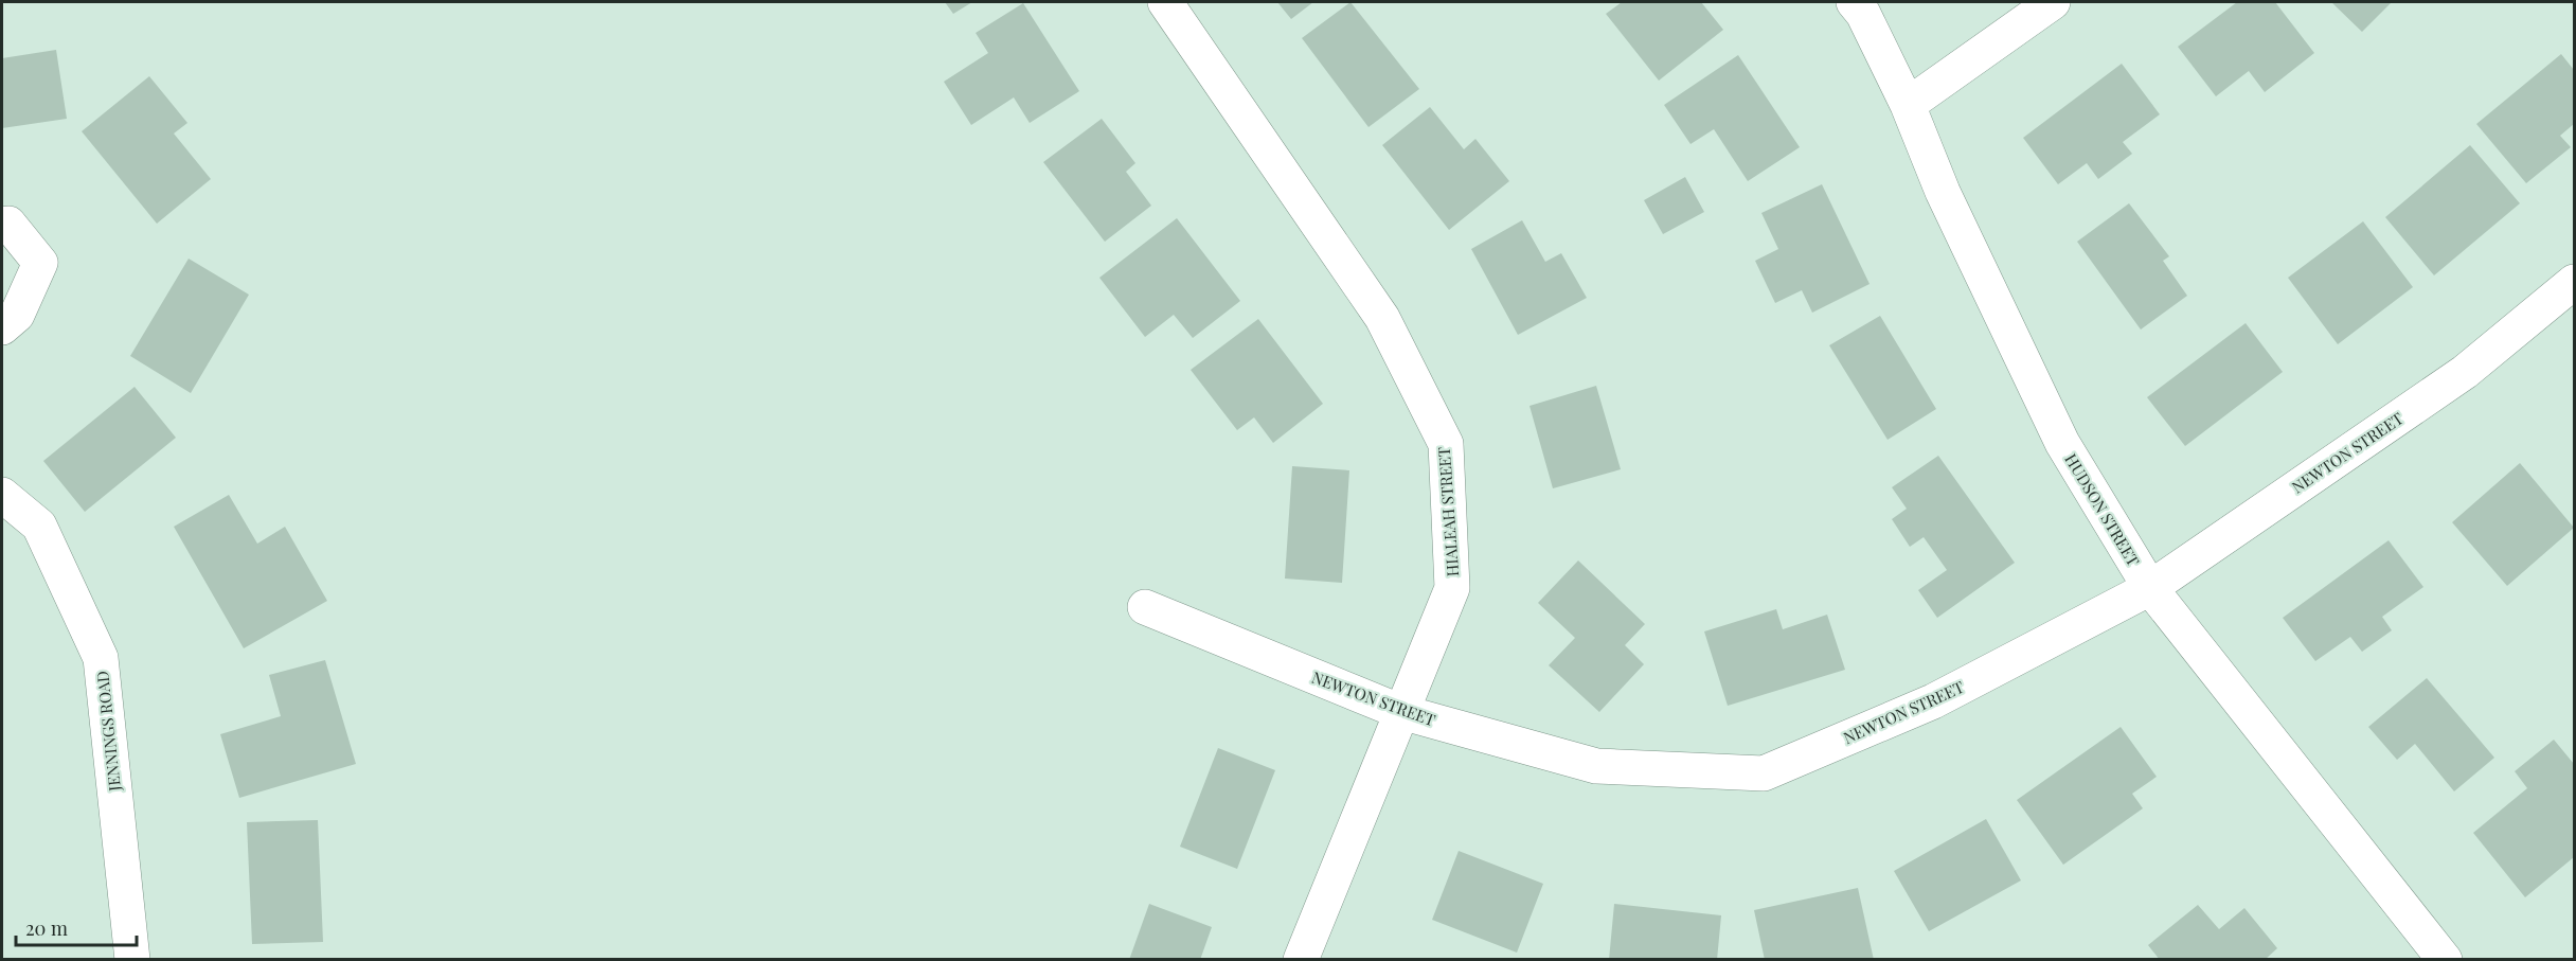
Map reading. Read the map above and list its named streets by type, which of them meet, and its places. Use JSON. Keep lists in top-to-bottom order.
{
  "streets": {
    "street": [
      "NEWTON STREET",
      "HUDSON STREET",
      "HIALEAH STREET",
      "JENNINGS ROAD"
    ]
  },
  "crossings": [
    ["NEWTON STREET", "HUDSON STREET"],
    ["NEWTON STREET", "HIALEAH STREET"]
  ],
  "scale_bar": "20 m"
}
